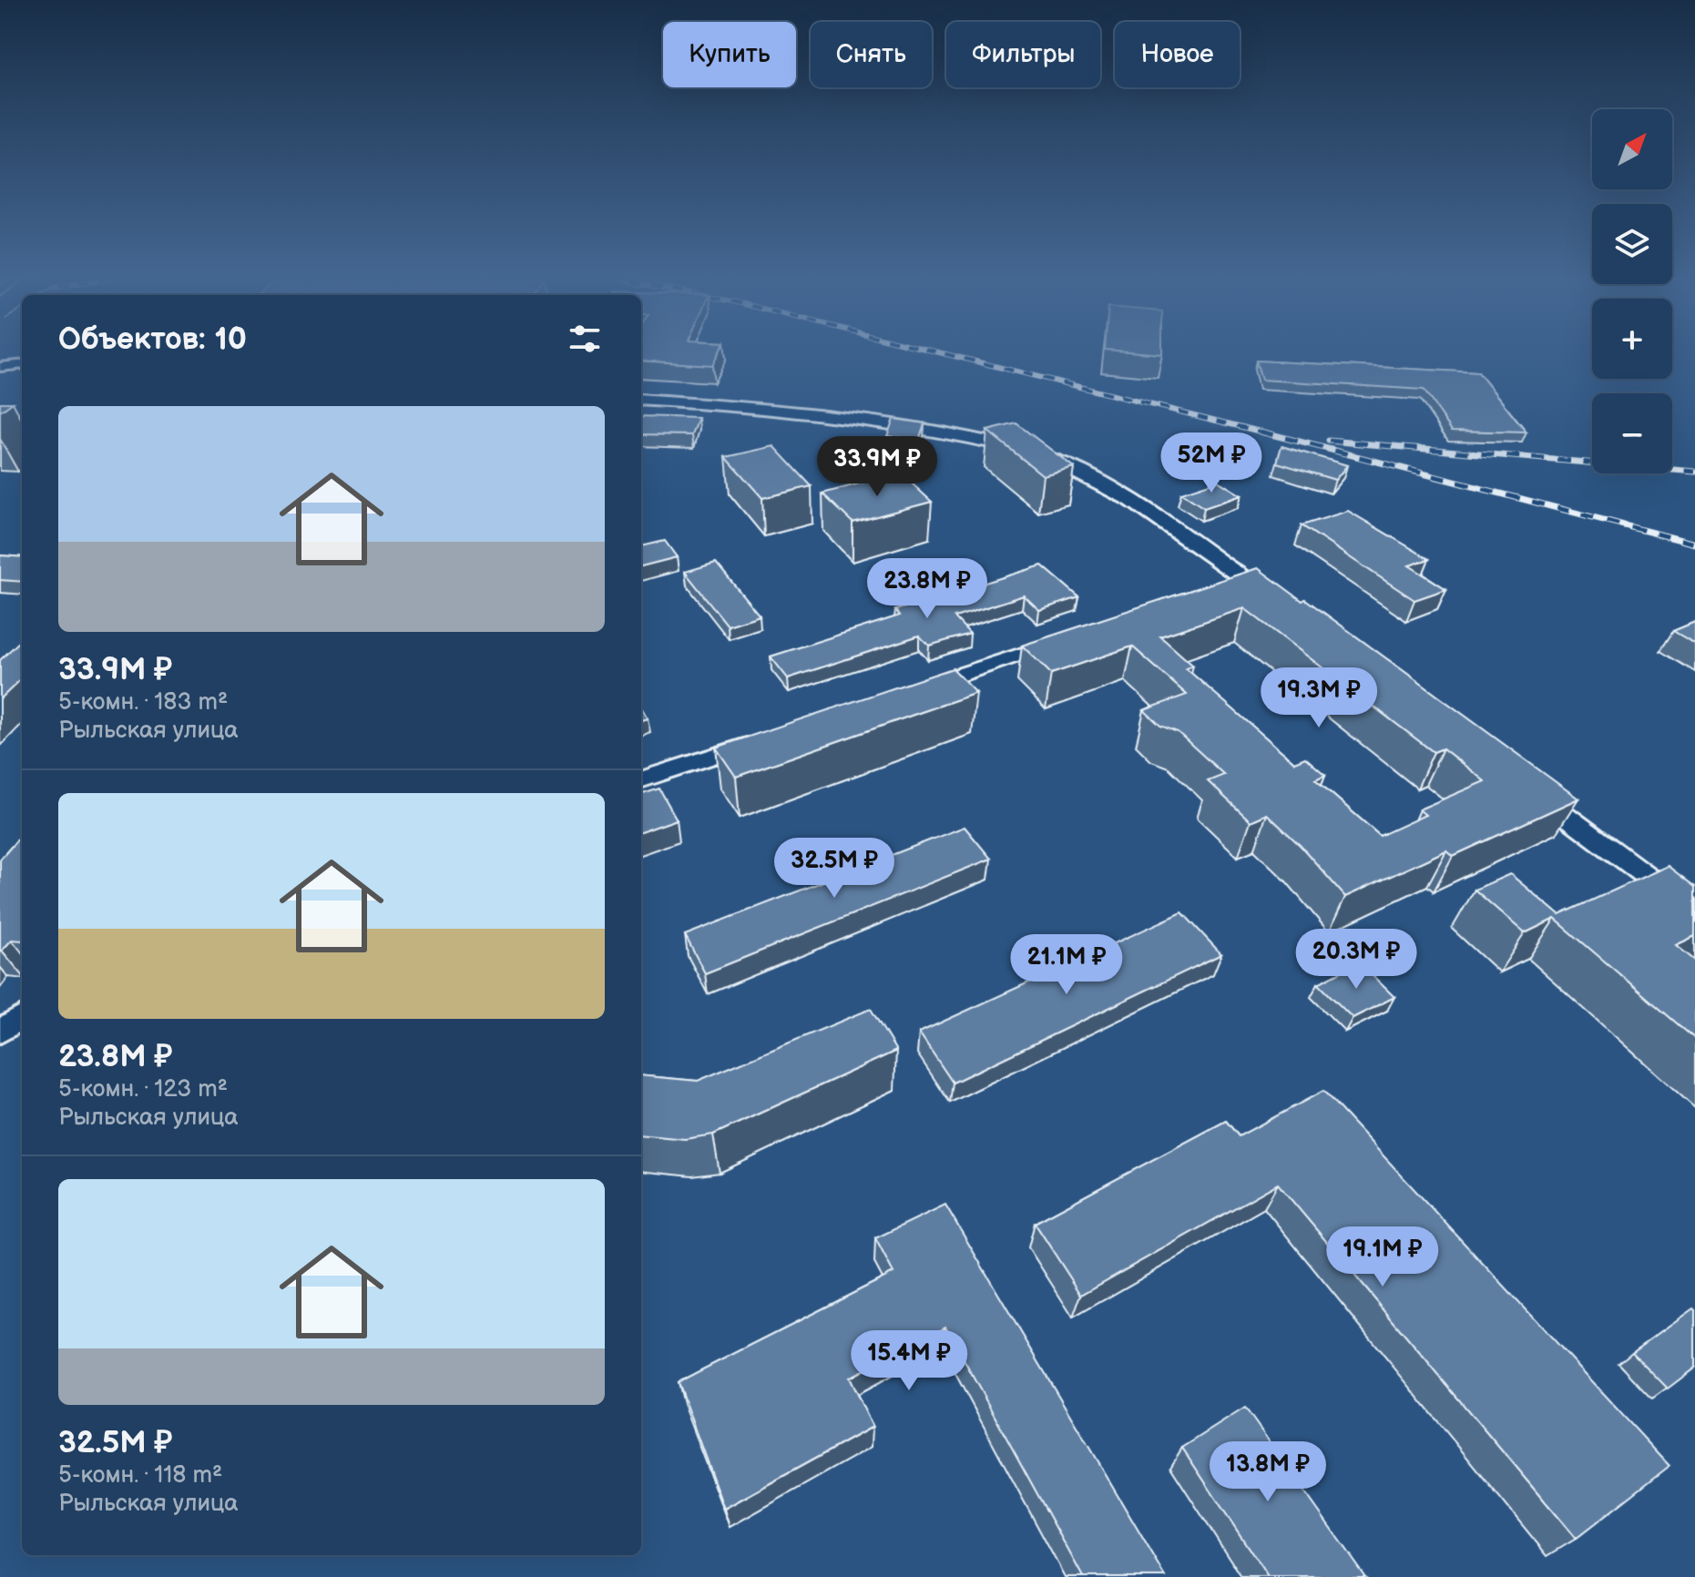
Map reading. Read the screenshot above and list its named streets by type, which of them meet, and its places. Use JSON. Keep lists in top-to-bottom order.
{
  "north": "top right",
  "page": {
    "chip": [
      "Купить",
      "Снять",
      "Фильтры",
      "Новое"
    ],
    "map_buttons": ["+", "−"],
    "heading": "Объектов: 10",
    "list": [
      {
        "name": "33.9M ₽",
        "note": "5-комн. · 183 m² · Рыльская улица"
      },
      {
        "name": "23.8M ₽",
        "note": "5-комн. · 123 m² · Рыльская улица"
      },
      {
        "name": "32.5M ₽",
        "note": "5-комн. · 118 m² · Рыльская улица"
      }
    ],
    "price": [
      "52M ₽",
      "33.9M ₽",
      "23.8M ₽",
      "19.3M ₽",
      "32.5M ₽",
      "20.3M ₽",
      "21.1M ₽",
      "19.1M ₽",
      "15.4M ₽",
      "13.8M ₽"
    ]
  }
}
